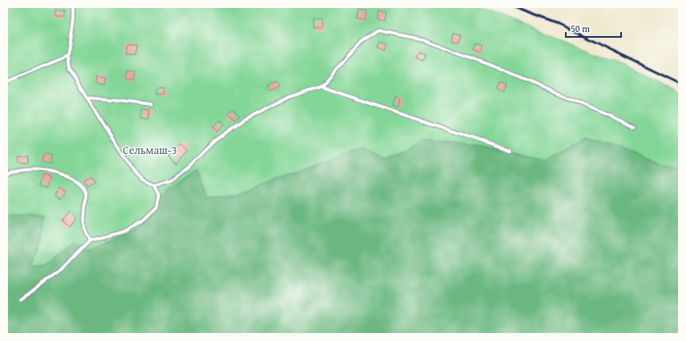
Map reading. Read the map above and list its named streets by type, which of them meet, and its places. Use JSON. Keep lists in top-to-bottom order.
{
  "parks": ["Сельмаш-3"],
  "scale_bar": "50 m"
}
